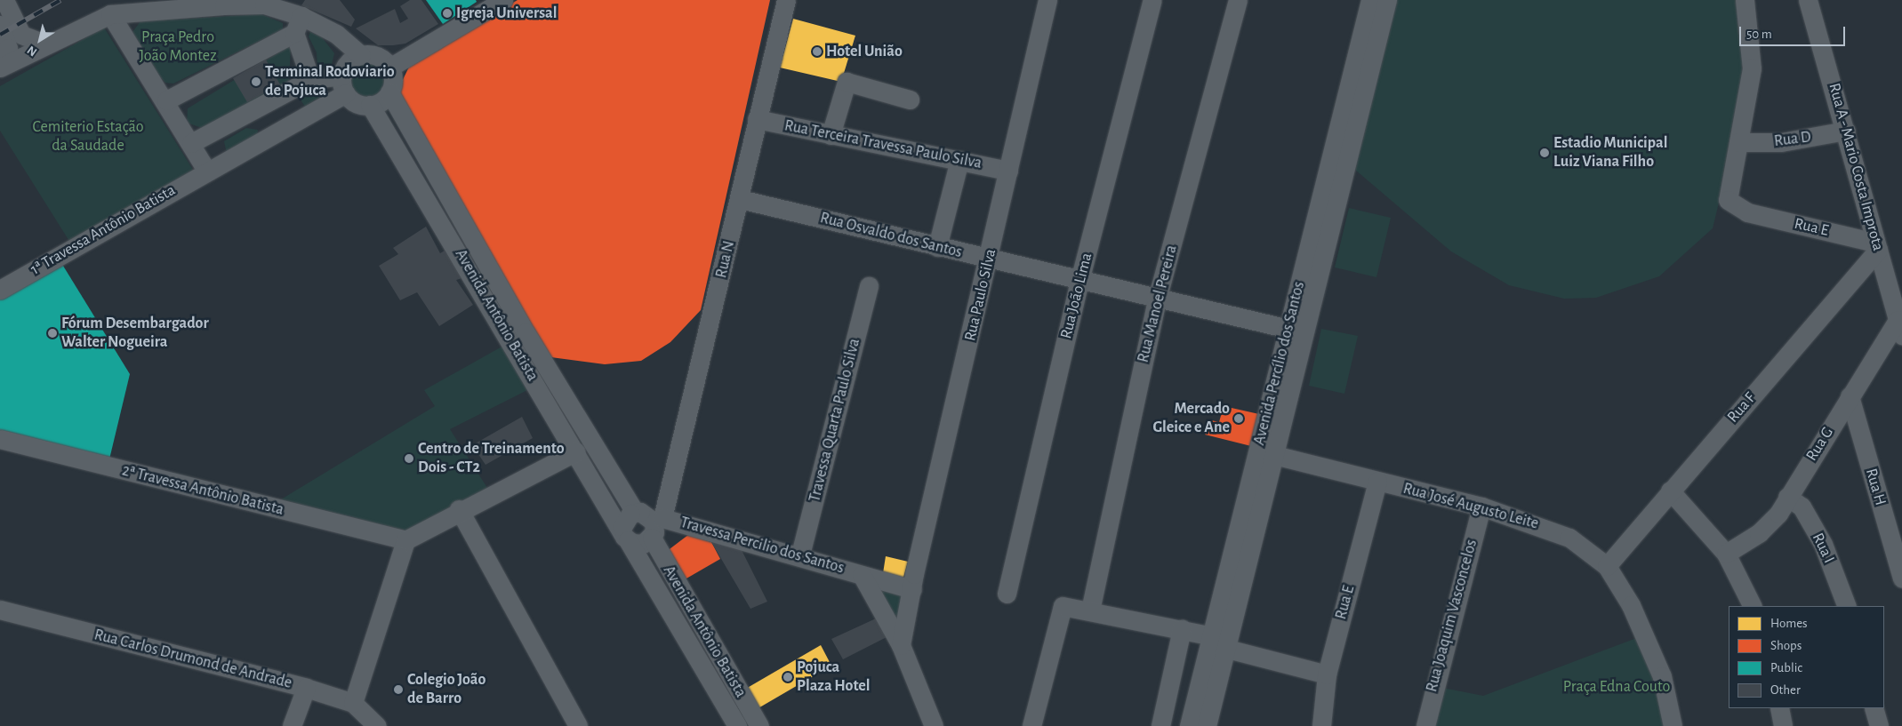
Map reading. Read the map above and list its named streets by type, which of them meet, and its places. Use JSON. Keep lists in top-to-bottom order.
{
  "streets": {
    "street": [
      "Rua D",
      "Rua Terceira Travessa Paulo Silva",
      "Rua A - Mario Costa Improta",
      "Rua E",
      "1ª Travessa Antônio Batista",
      "Rua Osvaldo dos Santos",
      "Rua N",
      "Rua Paulo Silva",
      "Rua João Lima",
      "Rua Manoel Pereira",
      "Avenida Antônio Batista",
      "Avenida Percílio dos Santos",
      "Rua F",
      "Travessa Quarta Paulo Silva",
      "Rua G",
      "Rua H",
      "2ª Travessa Antônio Batista",
      "Rua José Augusto Leite",
      "Travessa Percilio dos Santos",
      "Rua I",
      "Rua Joaquim Vasconcelos",
      "Rua Carlos Drumond de Andrade"
    ]
  },
  "crossings": [
    ["Rua D", "Rua A - Mario Costa Improta"],
    ["Rua D", "Rua E"],
    ["Rua Terceira Travessa Paulo Silva", "Rua N"],
    ["Rua Terceira Travessa Paulo Silva", "Rua Paulo Silva"],
    ["Rua A - Mario Costa Improta", "Rua E"],
    ["Rua A - Mario Costa Improta", "Rua F"],
    ["Rua A - Mario Costa Improta", "Rua G"],
    ["Rua E", "Rua F"],
    ["Rua E", "Rua José Augusto Leite"],
    ["1ª Travessa Antônio Batista", "Avenida Antônio Batista"],
    ["Rua Osvaldo dos Santos", "Rua N"],
    ["Rua Osvaldo dos Santos", "Rua Paulo Silva"],
    ["Rua Osvaldo dos Santos", "Rua João Lima"],
    ["Rua Osvaldo dos Santos", "Rua Manoel Pereira"],
    ["Rua Osvaldo dos Santos", "Avenida Percílio dos Santos"],
    ["Rua N", "Avenida Antônio Batista"],
    ["Rua N", "Travessa Percilio dos Santos"],
    ["Avenida Antônio Batista", "Travessa Percilio dos Santos"],
    ["Avenida Percílio dos Santos", "Rua José Augusto Leite"],
    ["Rua F", "Rua José Augusto Leite"],
    ["Travessa Quarta Paulo Silva", "Travessa Percilio dos Santos"],
    ["Rua G", "Rua H"],
    ["Rua G", "Rua I"],
    ["Rua José Augusto Leite", "Rua Joaquim Vasconcelos"]
  ],
  "parks": ["Praça Pedro João Montez", "Cemiterio Estação da Saudade", "Praça Edna Couto"],
  "places": [
    "Igreja Universal",
    "Hotel União",
    "Terminal Rodoviario de Pojuca",
    "Estadio Municipal Luiz Viana Filho",
    "Fórum Desembargador Walter Nogueira",
    "Mercado Gleice e Ane",
    "Centro de Treinamento Dois - CT2",
    "Pojuca Plaza Hotel",
    "Colegio João de Barro"
  ],
  "legend": [
    "Homes",
    "Shops",
    "Public",
    "Other"
  ],
  "scale_bar": "50 m",
  "north": "bottom left"
}
